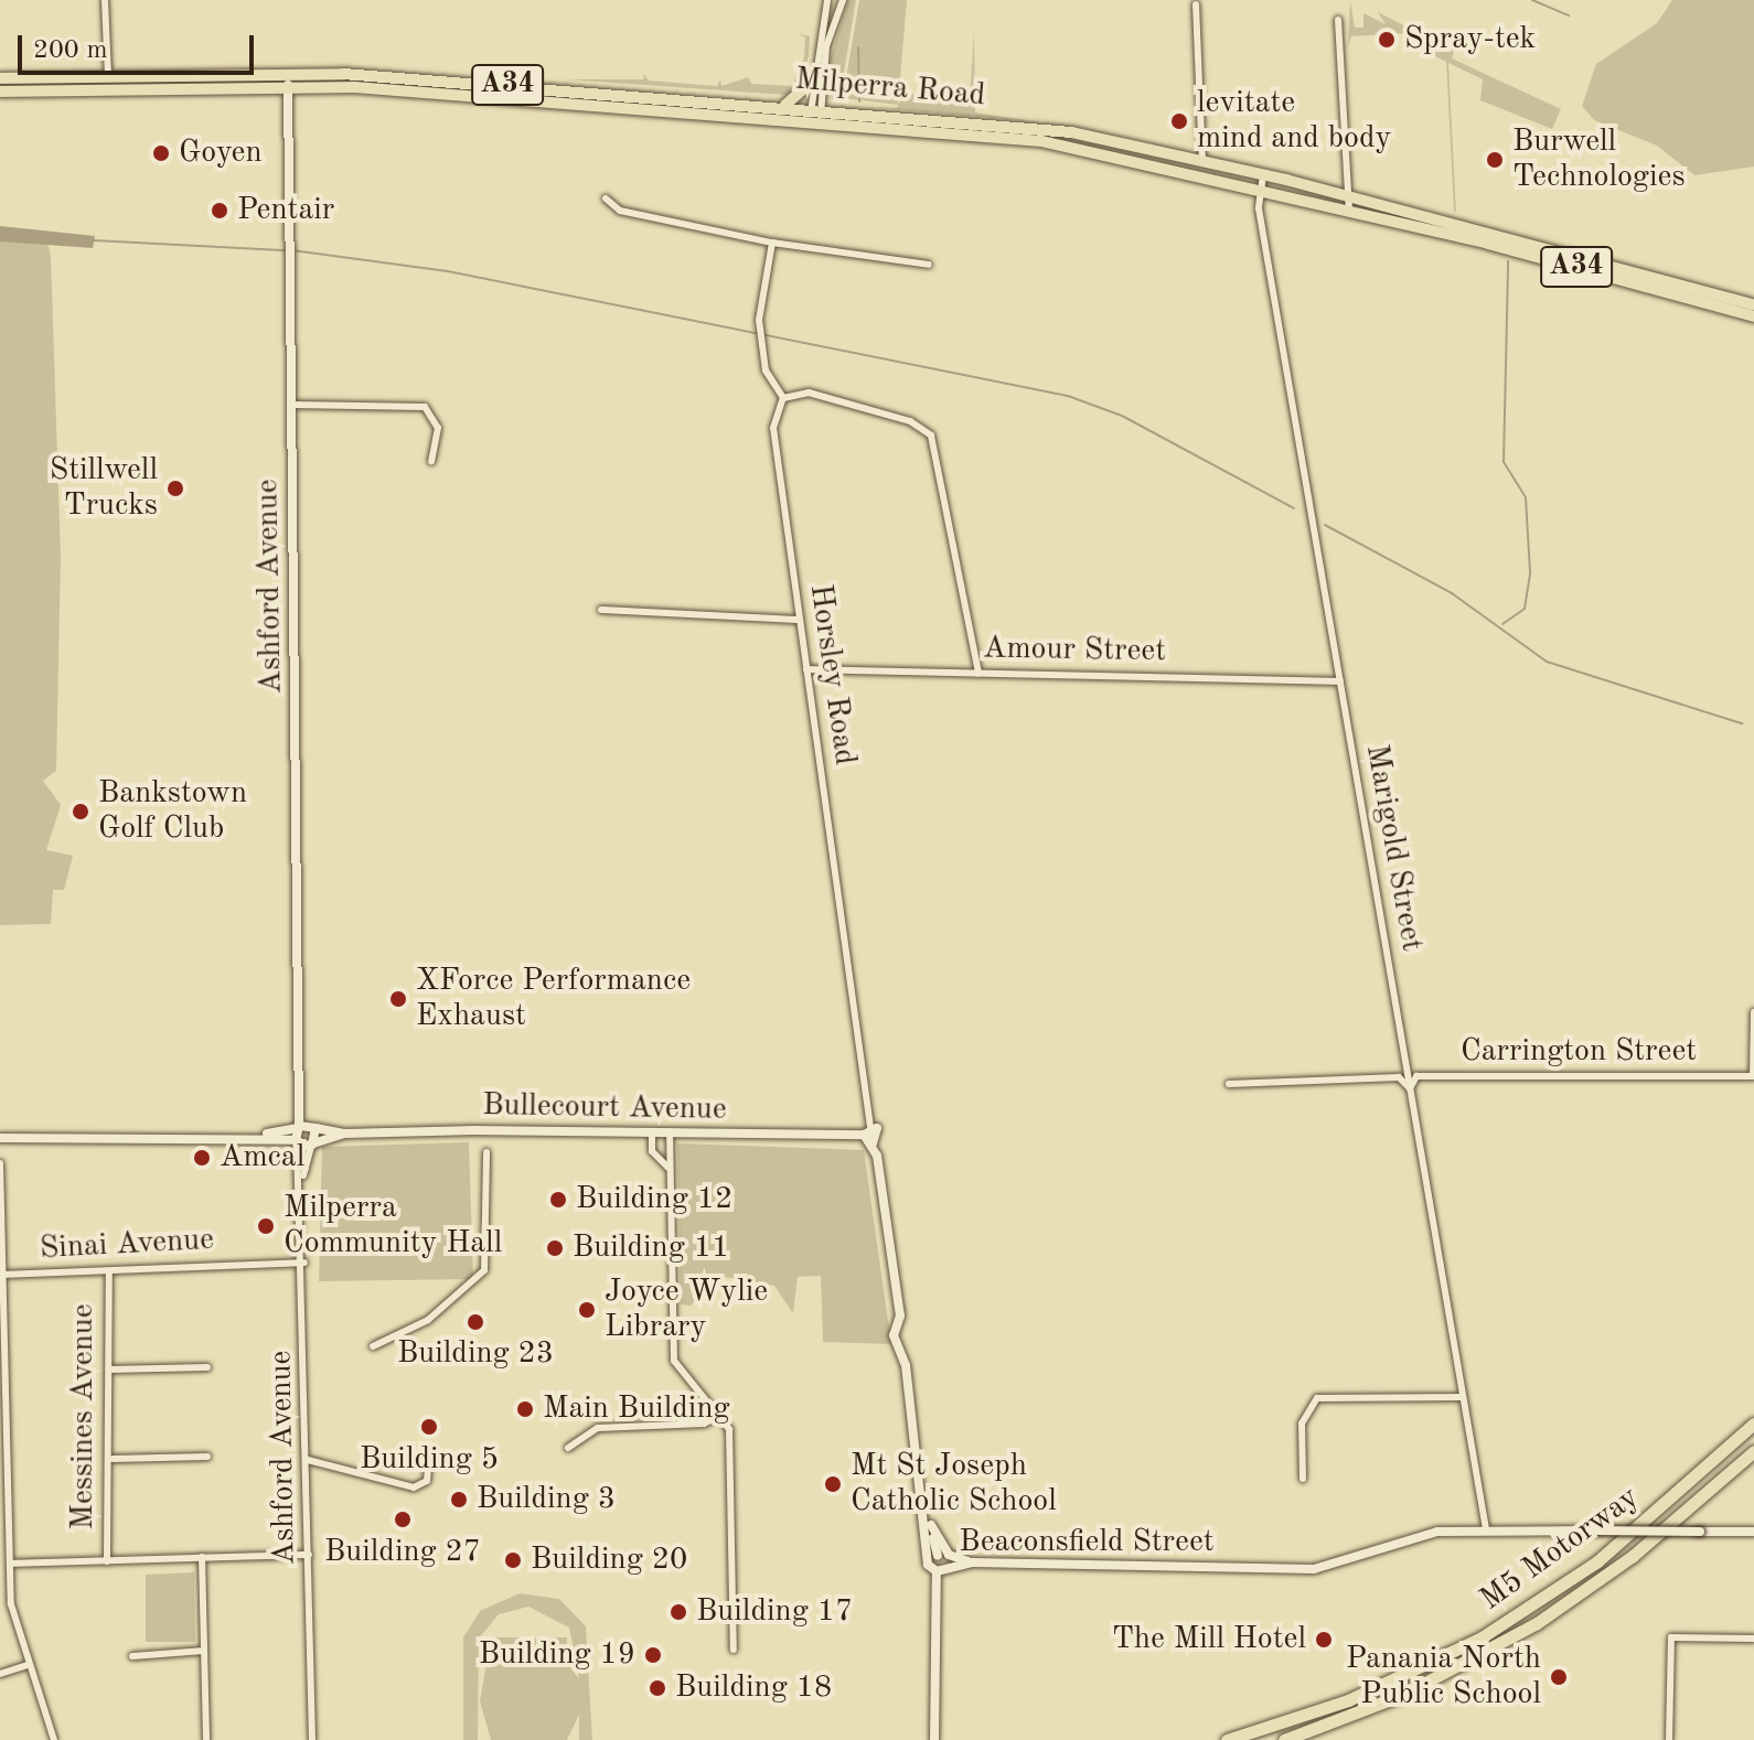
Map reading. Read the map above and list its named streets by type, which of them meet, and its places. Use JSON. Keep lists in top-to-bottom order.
{
  "streets": {
    "highway": ["A34", "Milperra Road", "M5 Motorway"],
    "main road": ["Ashford Avenue", "Bullecourt Avenue", "Beaconsfield Street"],
    "street": [
      "Amour Street",
      "Horsley Road",
      "Marigold Street",
      "Carrington Street",
      "Sinai Avenue",
      "Messines Avenue"
    ]
  },
  "crossings": [
    ["Milperra Road", "Ashford Avenue"],
    ["Milperra Road", "Marigold Street"],
    ["Ashford Avenue", "Bullecourt Avenue"],
    ["Ashford Avenue", "Sinai Avenue"],
    ["Amour Street", "Horsley Road"],
    ["Amour Street", "Marigold Street"],
    ["Horsley Road", "Bullecourt Avenue"],
    ["Marigold Street", "Carrington Street"],
    ["Marigold Street", "Beaconsfield Street"],
    ["Sinai Avenue", "Messines Avenue"]
  ],
  "places": [
    "Spray-tek",
    "levitate mind and body",
    "Goyen",
    "Burwell Technologies",
    "Pentair",
    "Stillwell Trucks",
    "Bankstown Golf Club",
    "XForce Performance Exhaust",
    "Amcal",
    "Building 12",
    "Milperra Community Hall",
    "Building 11",
    "Joyce Wylie Library",
    "Building 23",
    "Main Building",
    "Building 5",
    "Mt St Joseph Catholic School",
    "Building 3",
    "Building 27",
    "Building 20",
    "Building 17",
    "The Mill Hotel",
    "Building 19",
    "Panania North Public School",
    "Building 18"
  ],
  "scale_bar": "200 m"
}
